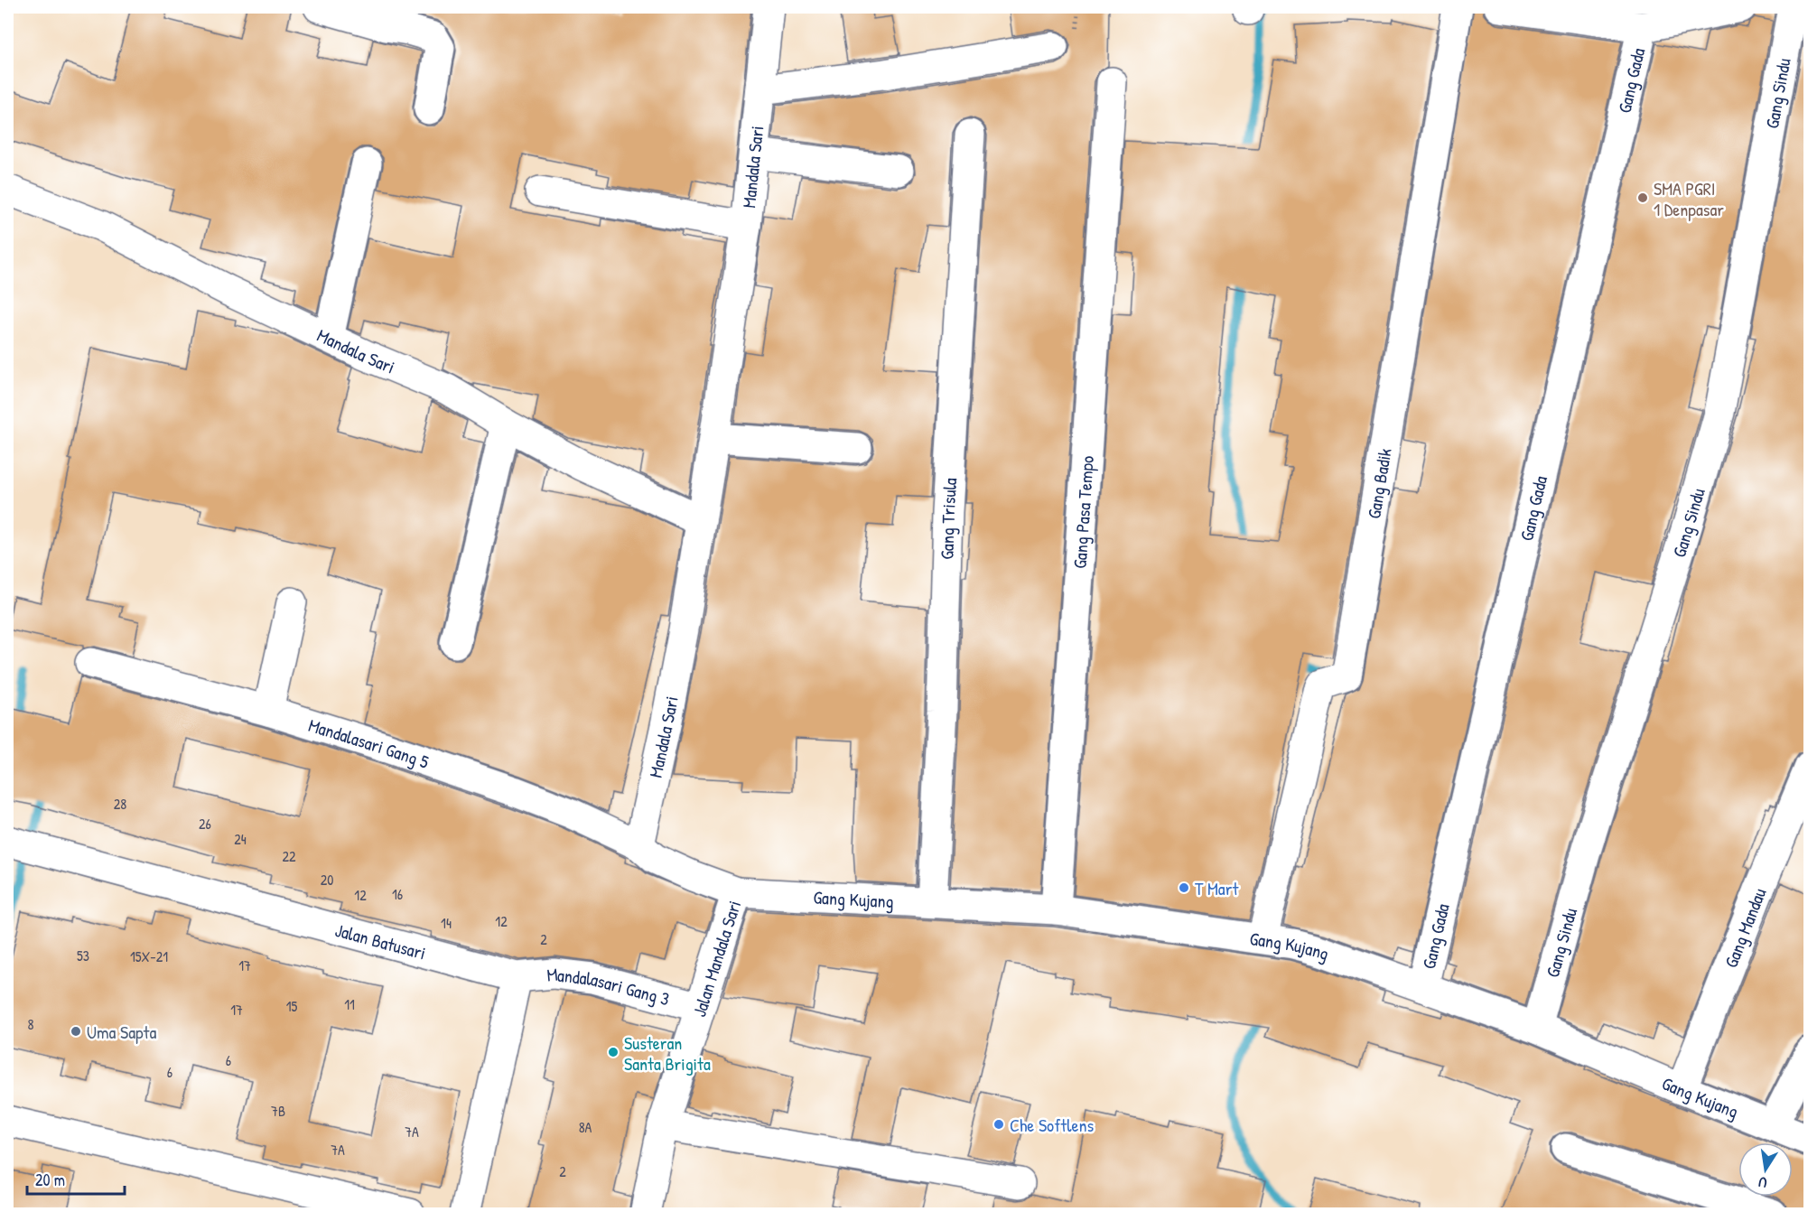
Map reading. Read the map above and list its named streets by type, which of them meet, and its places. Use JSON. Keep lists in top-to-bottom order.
{
  "streets": {
    "street": [
      "Gang Gada",
      "Gang Sindu",
      "Mandala Sari",
      "Gang Badik",
      "Gang Pasa Tempo",
      "Gang Trisula",
      "Mandalasari Gang 5",
      "Gang Kujang",
      "Gang Mandau",
      "Jalan Batusari",
      "Jalan Mandala Sari",
      "Mandalasari Gang 3"
    ]
  },
  "crossings": [
    ["Gang Gada", "Gang Kujang"],
    ["Gang Sindu", "Gang Kujang"],
    ["Mandala Sari", "Mandalasari Gang 5"],
    ["Gang Badik", "Gang Kujang"],
    ["Gang Pasa Tempo", "Gang Kujang"],
    ["Gang Trisula", "Gang Kujang"],
    ["Gang Kujang", "Gang Mandau"],
    ["Gang Kujang", "Jalan Mandala Sari"],
    ["Jalan Batusari", "Mandalasari Gang 3"],
    ["Jalan Mandala Sari", "Mandalasari Gang 3"]
  ],
  "places": [
    "SMA PGRI 1 Denpasar",
    "T Mart",
    "Uma Sapta",
    "Susteran Santa Brigita",
    "Che Softlens"
  ],
  "house_numbers": [
    "28",
    "26",
    "24",
    "22",
    "20",
    "16",
    "12",
    "12",
    "14",
    "2",
    "53",
    "15X-21",
    "17",
    "11",
    "15",
    "17",
    "8",
    "6",
    "6",
    "7B",
    "8A",
    "7A",
    "7A",
    "2"
  ],
  "scale_bar": "20 m",
  "north": "bottom"
}
